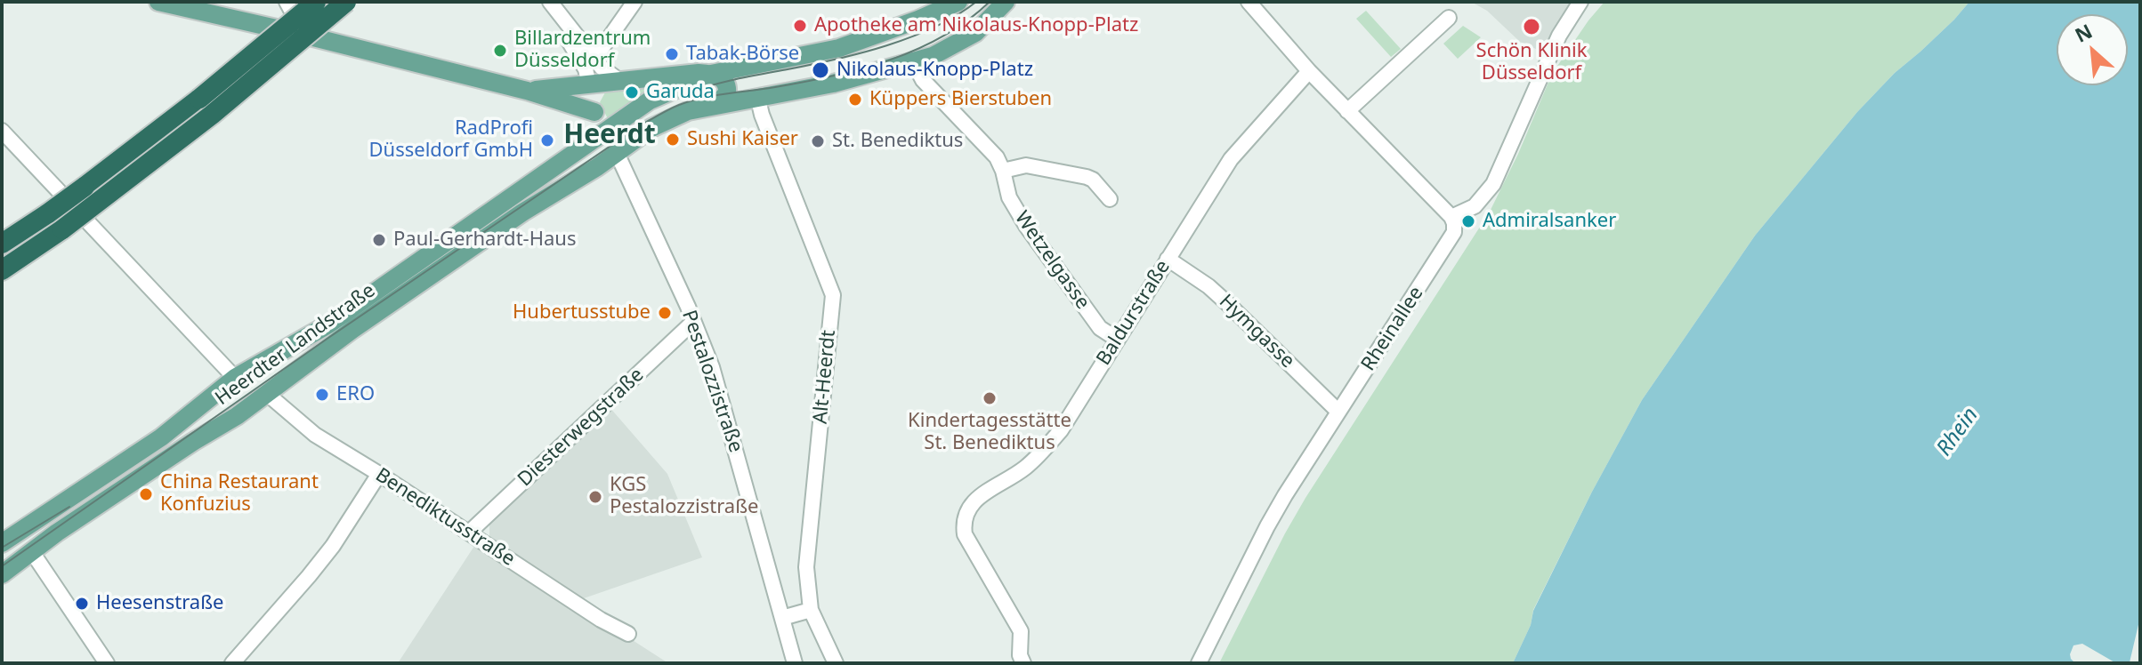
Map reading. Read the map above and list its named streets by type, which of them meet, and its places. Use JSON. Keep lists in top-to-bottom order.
{
  "streets": {
    "main road": ["Heerdter Landstraße"],
    "street": [
      "Wetzelgasse",
      "Baldurstraße",
      "Rheinallee",
      "Hymgasse",
      "Alt-Heerdt",
      "Pestalozzistraße",
      "Diesterwegstraße",
      "Benediktusstraße"
    ]
  },
  "crossings": [
    ["Wetzelgasse", "Baldurstraße"],
    ["Baldurstraße", "Hymgasse"],
    ["Rheinallee", "Hymgasse"],
    ["Heerdter Landstraße", "Pestalozzistraße"],
    ["Heerdter Landstraße", "Benediktusstraße"],
    ["Pestalozzistraße", "Diesterwegstraße"],
    ["Diesterwegstraße", "Benediktusstraße"]
  ],
  "districts": ["Heerdt"],
  "water": ["Rhein"],
  "places": [
    "Apotheke am Nikolaus-Knopp-Platz",
    "Schön Klinik Düsseldorf",
    "Billardzentrum Düsseldorf",
    "Tabak-Börse",
    "Nikolaus-Knopp-Platz",
    "Garuda",
    "Küppers Bierstuben",
    "Sushi Kaiser",
    "RadProfi Düsseldorf GmbH",
    "St. Benediktus",
    "Admiralsanker",
    "Paul-Gerhardt-Haus",
    "Hubertusstube",
    "ERO",
    "Kindertagesstätte St. Benediktus",
    "China Restaurant Konfuzius",
    "KGS Pestalozzistraße",
    "Heesenstraße"
  ],
  "north": "top left"
}
